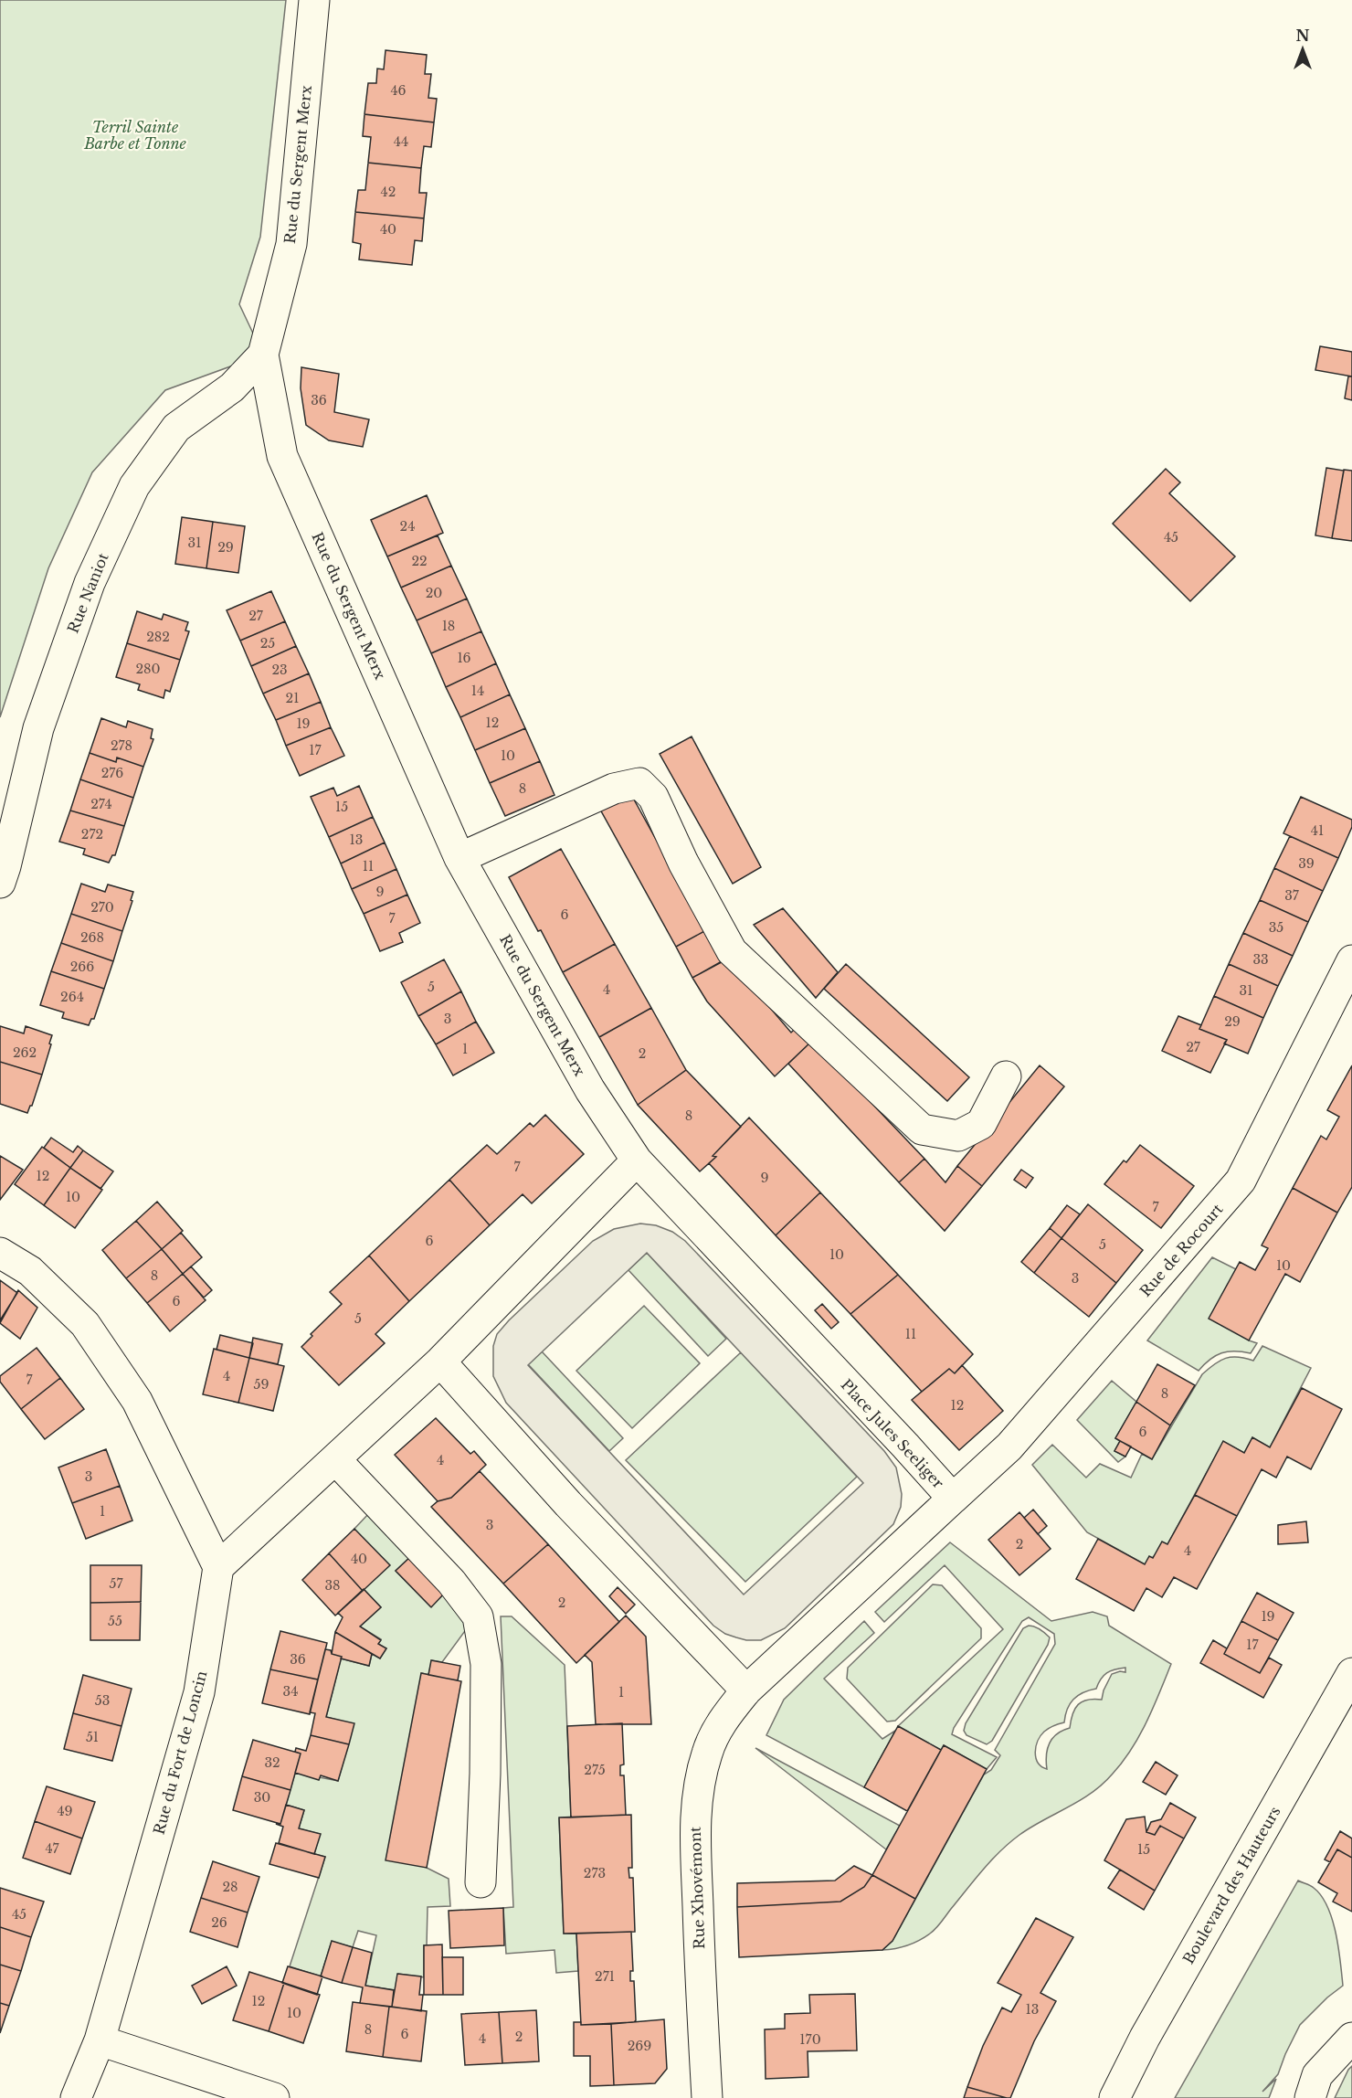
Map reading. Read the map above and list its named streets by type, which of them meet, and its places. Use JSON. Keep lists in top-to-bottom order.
{
  "streets": {
    "street": [
      "Rue du Sergent Merx",
      "Rue Naniot",
      "Rue de Rocourt",
      "Place Jules Seeliger",
      "Rue du Fort de Loncin",
      "Boulevard des Hauteurs",
      "Rue Xhovémont"
    ]
  },
  "crossings": [
    ["Rue du Sergent Merx", "Rue Naniot"],
    ["Rue du Sergent Merx", "Place Jules Seeliger"],
    ["Rue de Rocourt", "Place Jules Seeliger"],
    ["Place Jules Seeliger", "Rue Xhovémont"]
  ],
  "parks": ["Terril Sainte Barbe et Tonne"],
  "house_numbers": [
    "46",
    "44",
    "42",
    "40",
    "36",
    "24",
    "45",
    "31",
    "29",
    "22",
    "20",
    "27",
    "18",
    "282",
    "25",
    "16",
    "280",
    "23",
    "14",
    "21",
    "12",
    "19",
    "278",
    "17",
    "10",
    "276",
    "8",
    "274",
    "15",
    "41",
    "272",
    "13",
    "39",
    "11",
    "9",
    "37",
    "270",
    "6",
    "7",
    "35",
    "268",
    "33",
    "266",
    "5",
    "4",
    "31",
    "264",
    "3",
    "29",
    "27",
    "1",
    "262",
    "2",
    "8",
    "7",
    "12",
    "9",
    "10",
    "7",
    "6",
    "5",
    "10",
    "10",
    "8",
    "3",
    "6",
    "5",
    "11",
    "4",
    "7",
    "59",
    "8",
    "12",
    "6",
    "4",
    "3",
    "1",
    "3",
    "2",
    "4",
    "40",
    "57",
    "38",
    "2",
    "19",
    "55",
    "17",
    "36",
    "34",
    "1",
    "53",
    "51",
    "32",
    "275",
    "30",
    "49",
    "47",
    "15",
    "273",
    "28",
    "45",
    "26",
    "271",
    "12",
    "13",
    "10",
    "8",
    "6",
    "2",
    "4",
    "170",
    "269"
  ],
  "north": "top"
}
